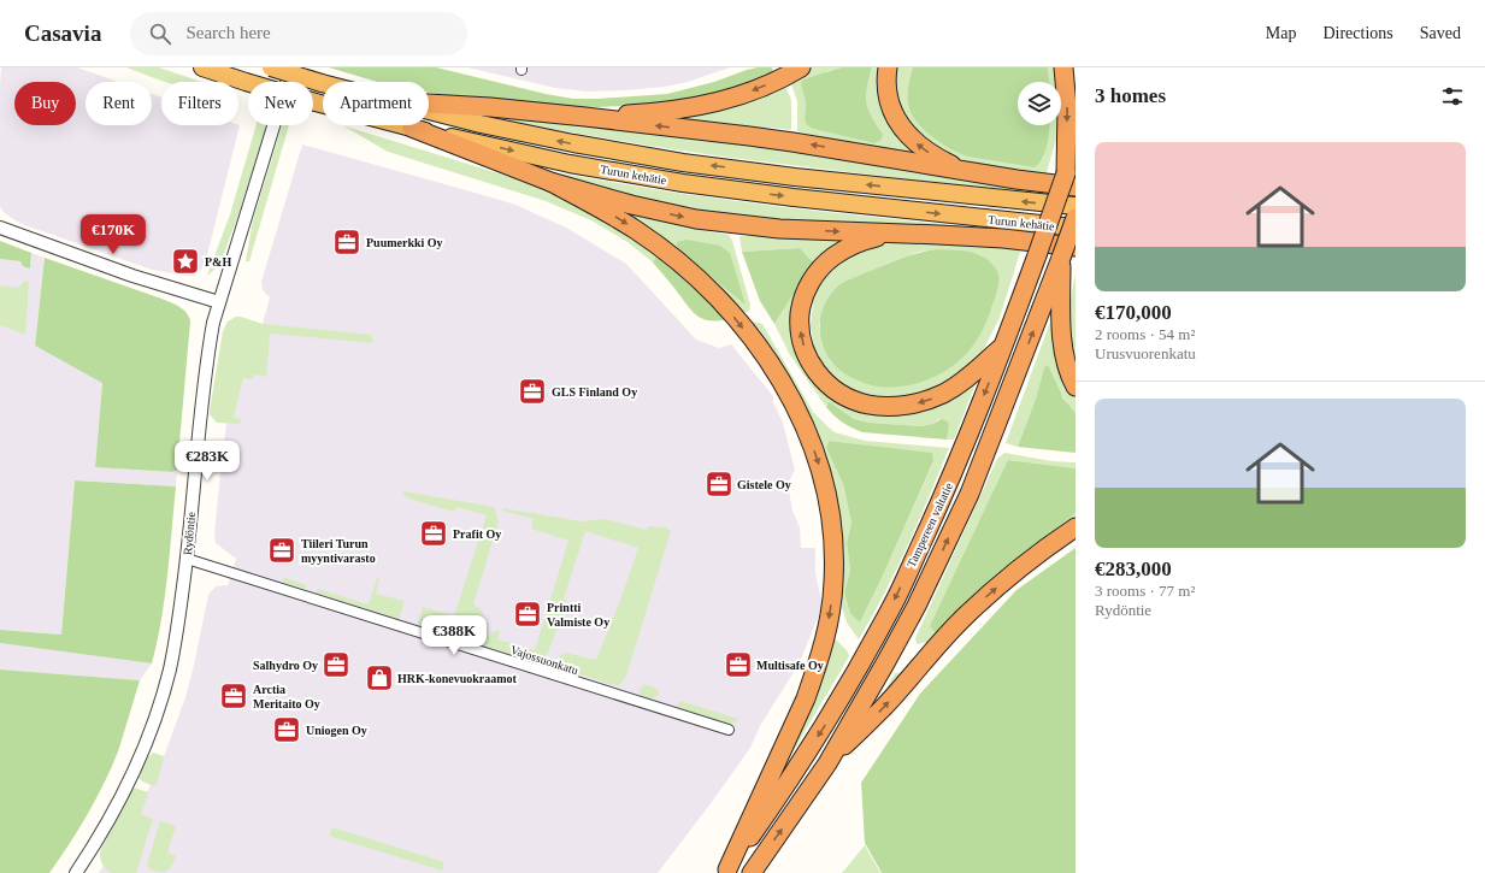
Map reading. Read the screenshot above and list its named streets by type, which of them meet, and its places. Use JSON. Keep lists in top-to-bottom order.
{
  "streets": {
    "highway": ["Turun kehätie", "Tampereen valtatie"],
    "street": ["Rydöntie", "Vajossuonkatu"]
  },
  "crossings": [
    ["Rydöntie", "Vajossuonkatu"]
  ],
  "places": {
    "office": [
      "Puumerkki Oy",
      "GLS Finland Oy",
      "Gistele Oy",
      "Prafit Oy",
      "Tiileri Turun myyntivarasto",
      "Printti Valmiste Oy",
      "Salhydro Oy",
      "Multisafe Oy",
      "Arctia Meritaito Oy",
      "Uniogen Oy"
    ],
    "place": ["P&H"],
    "shop": ["HRK-konevuokraamot"]
  },
  "page": {
    "header": "Casavia",
    "search": "Search here",
    "nav": ["Map", "Directions", "Saved"],
    "heading": "3 homes",
    "chip": [
      "Buy",
      "Rent",
      "Filters",
      "New",
      "Apartment"
    ],
    "list": [
      {
        "name": "€170,000",
        "note": "2 rooms · 54 m² · Urusvuorenkatu"
      },
      {
        "name": "€283,000",
        "note": "3 rooms · 77 m² · Rydöntie"
      }
    ],
    "price": ["€170K", "€283K", "€388K"]
  }
}
